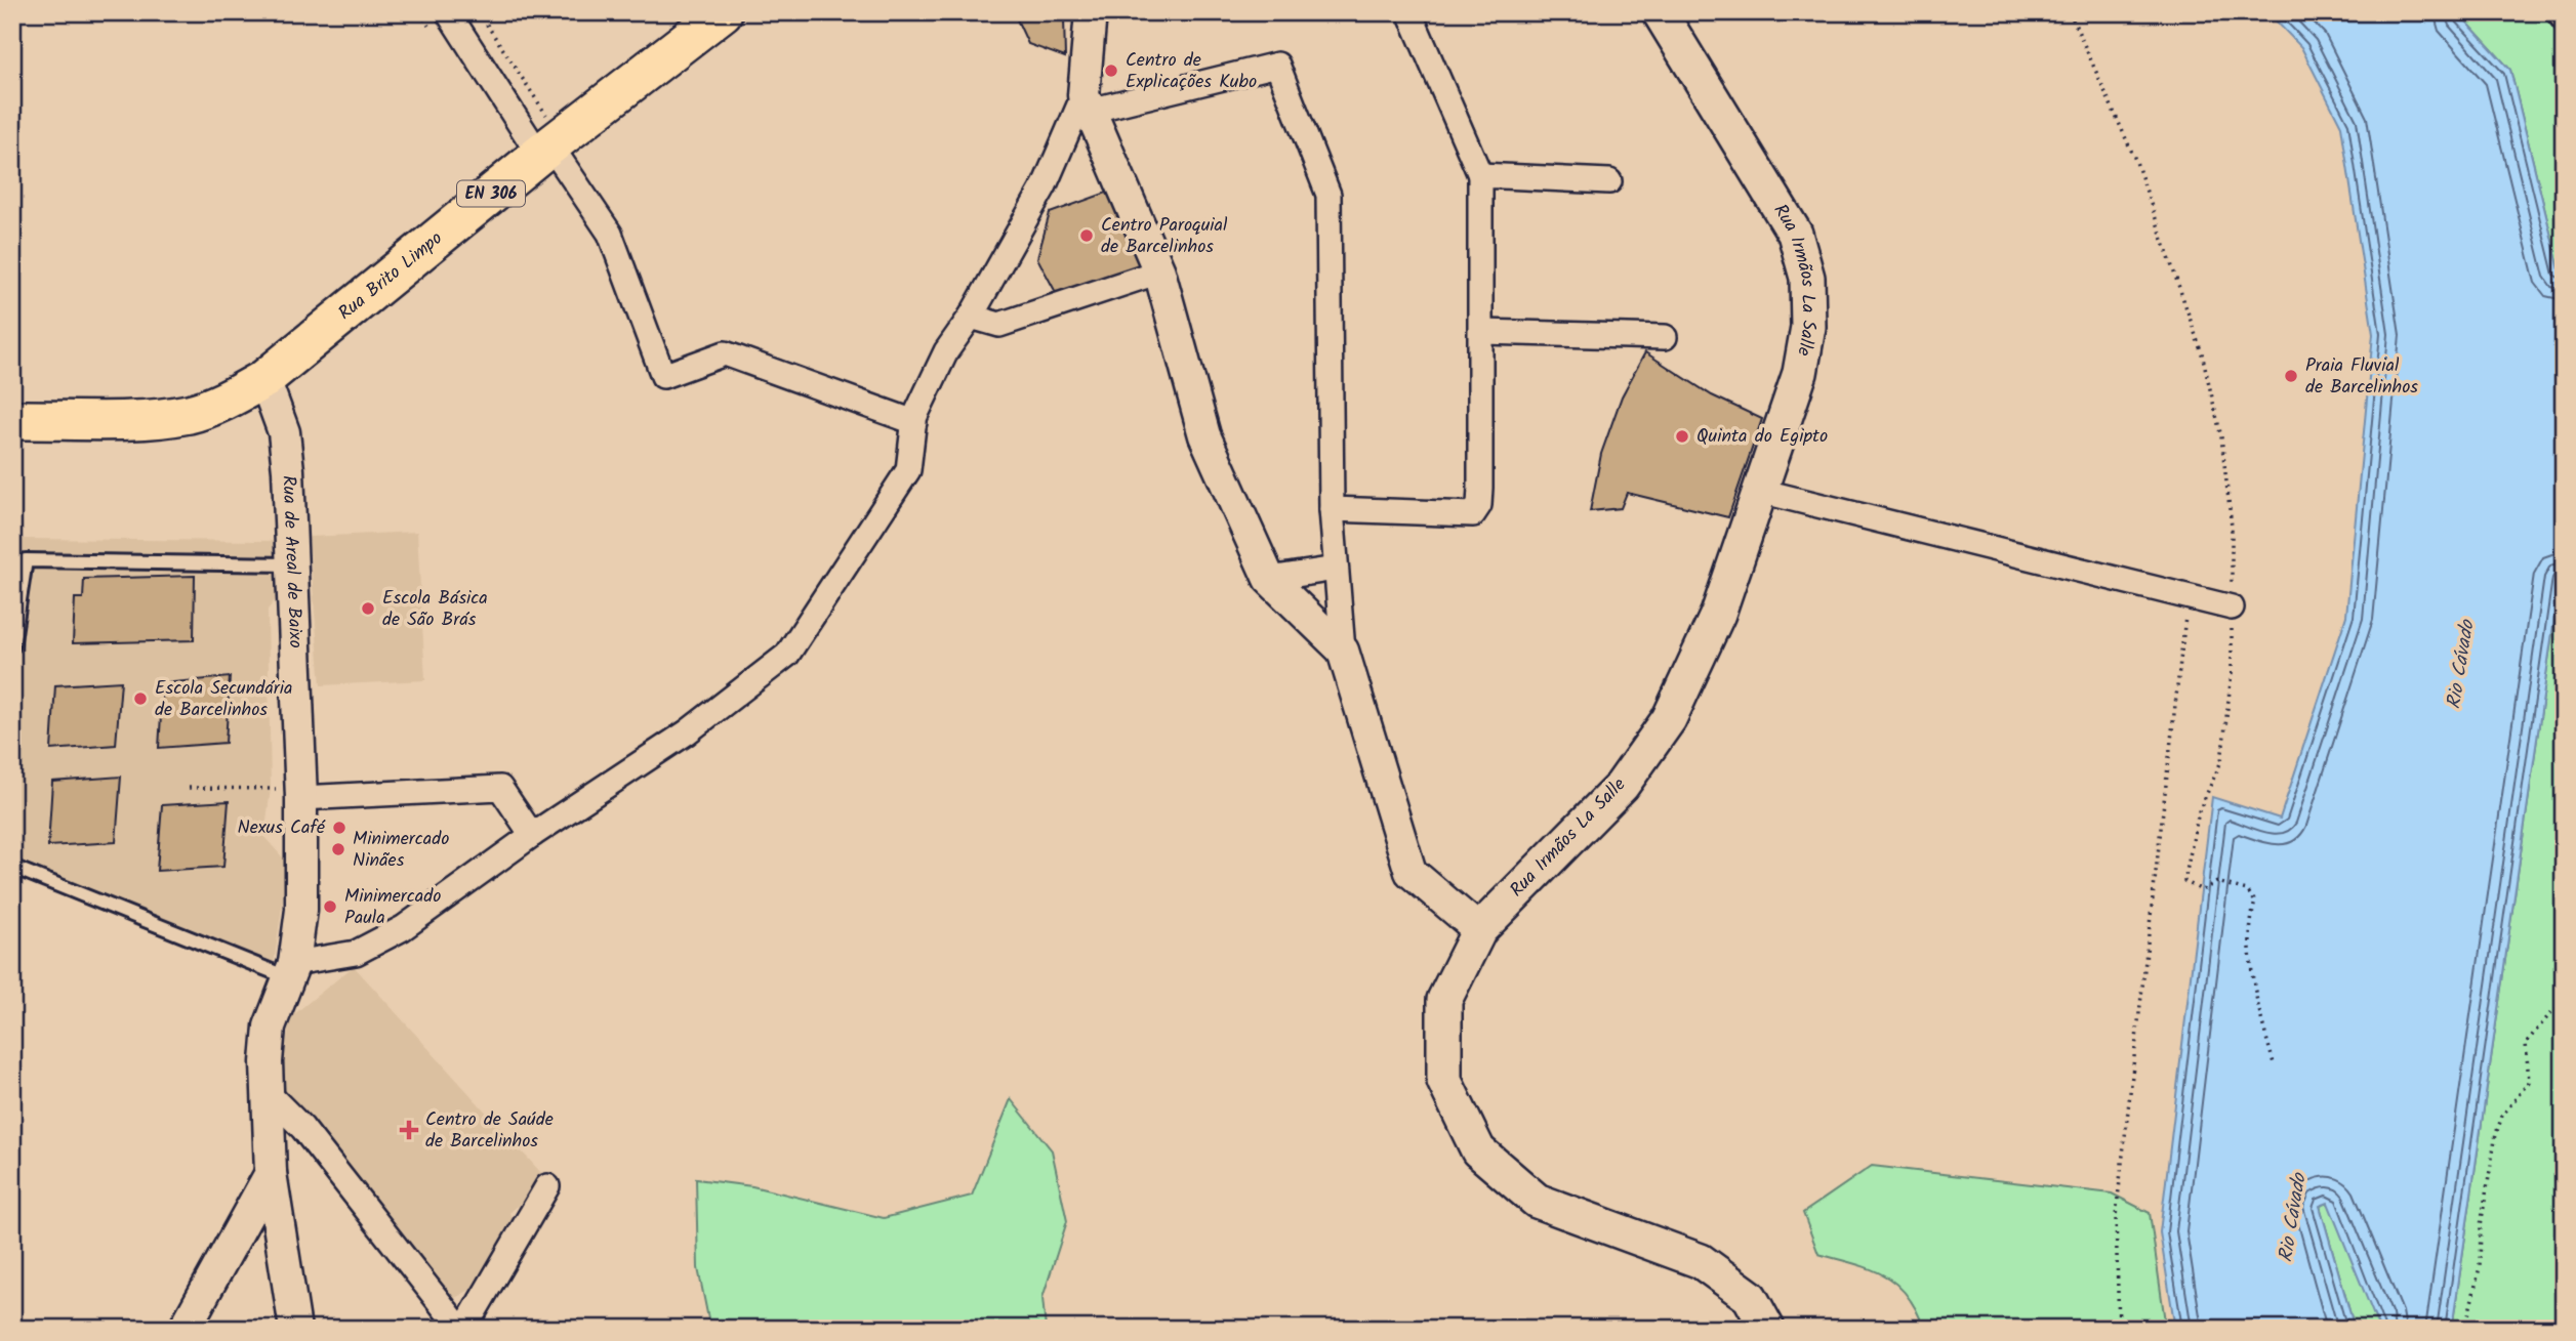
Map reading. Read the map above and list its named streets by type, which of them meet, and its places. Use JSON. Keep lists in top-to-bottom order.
{
  "streets": {
    "main road": ["EN 306", "Rua Brito Limpo", "Rua Irmãos La Salle"],
    "street": ["Rua de Areal de Baixo"]
  },
  "crossings": [
    ["Rua Brito Limpo", "Rua de Areal de Baixo"]
  ],
  "water": ["Rio Cávado"],
  "places": {
    "other": [
      "Centro de Explicações Kubo",
      "Centro Paroquial de Barcelinhos",
      "Praia Fluvial de Barcelinhos",
      "Quinta do Egipto",
      "Escola Básica de São Brás",
      "Escola Secundária de Barcelinhos",
      "Nexus Café",
      "Minimercado Ninães",
      "Minimercado Paula"
    ],
    "health": ["Centro de Saúde de Barcelinhos"]
  }
}
